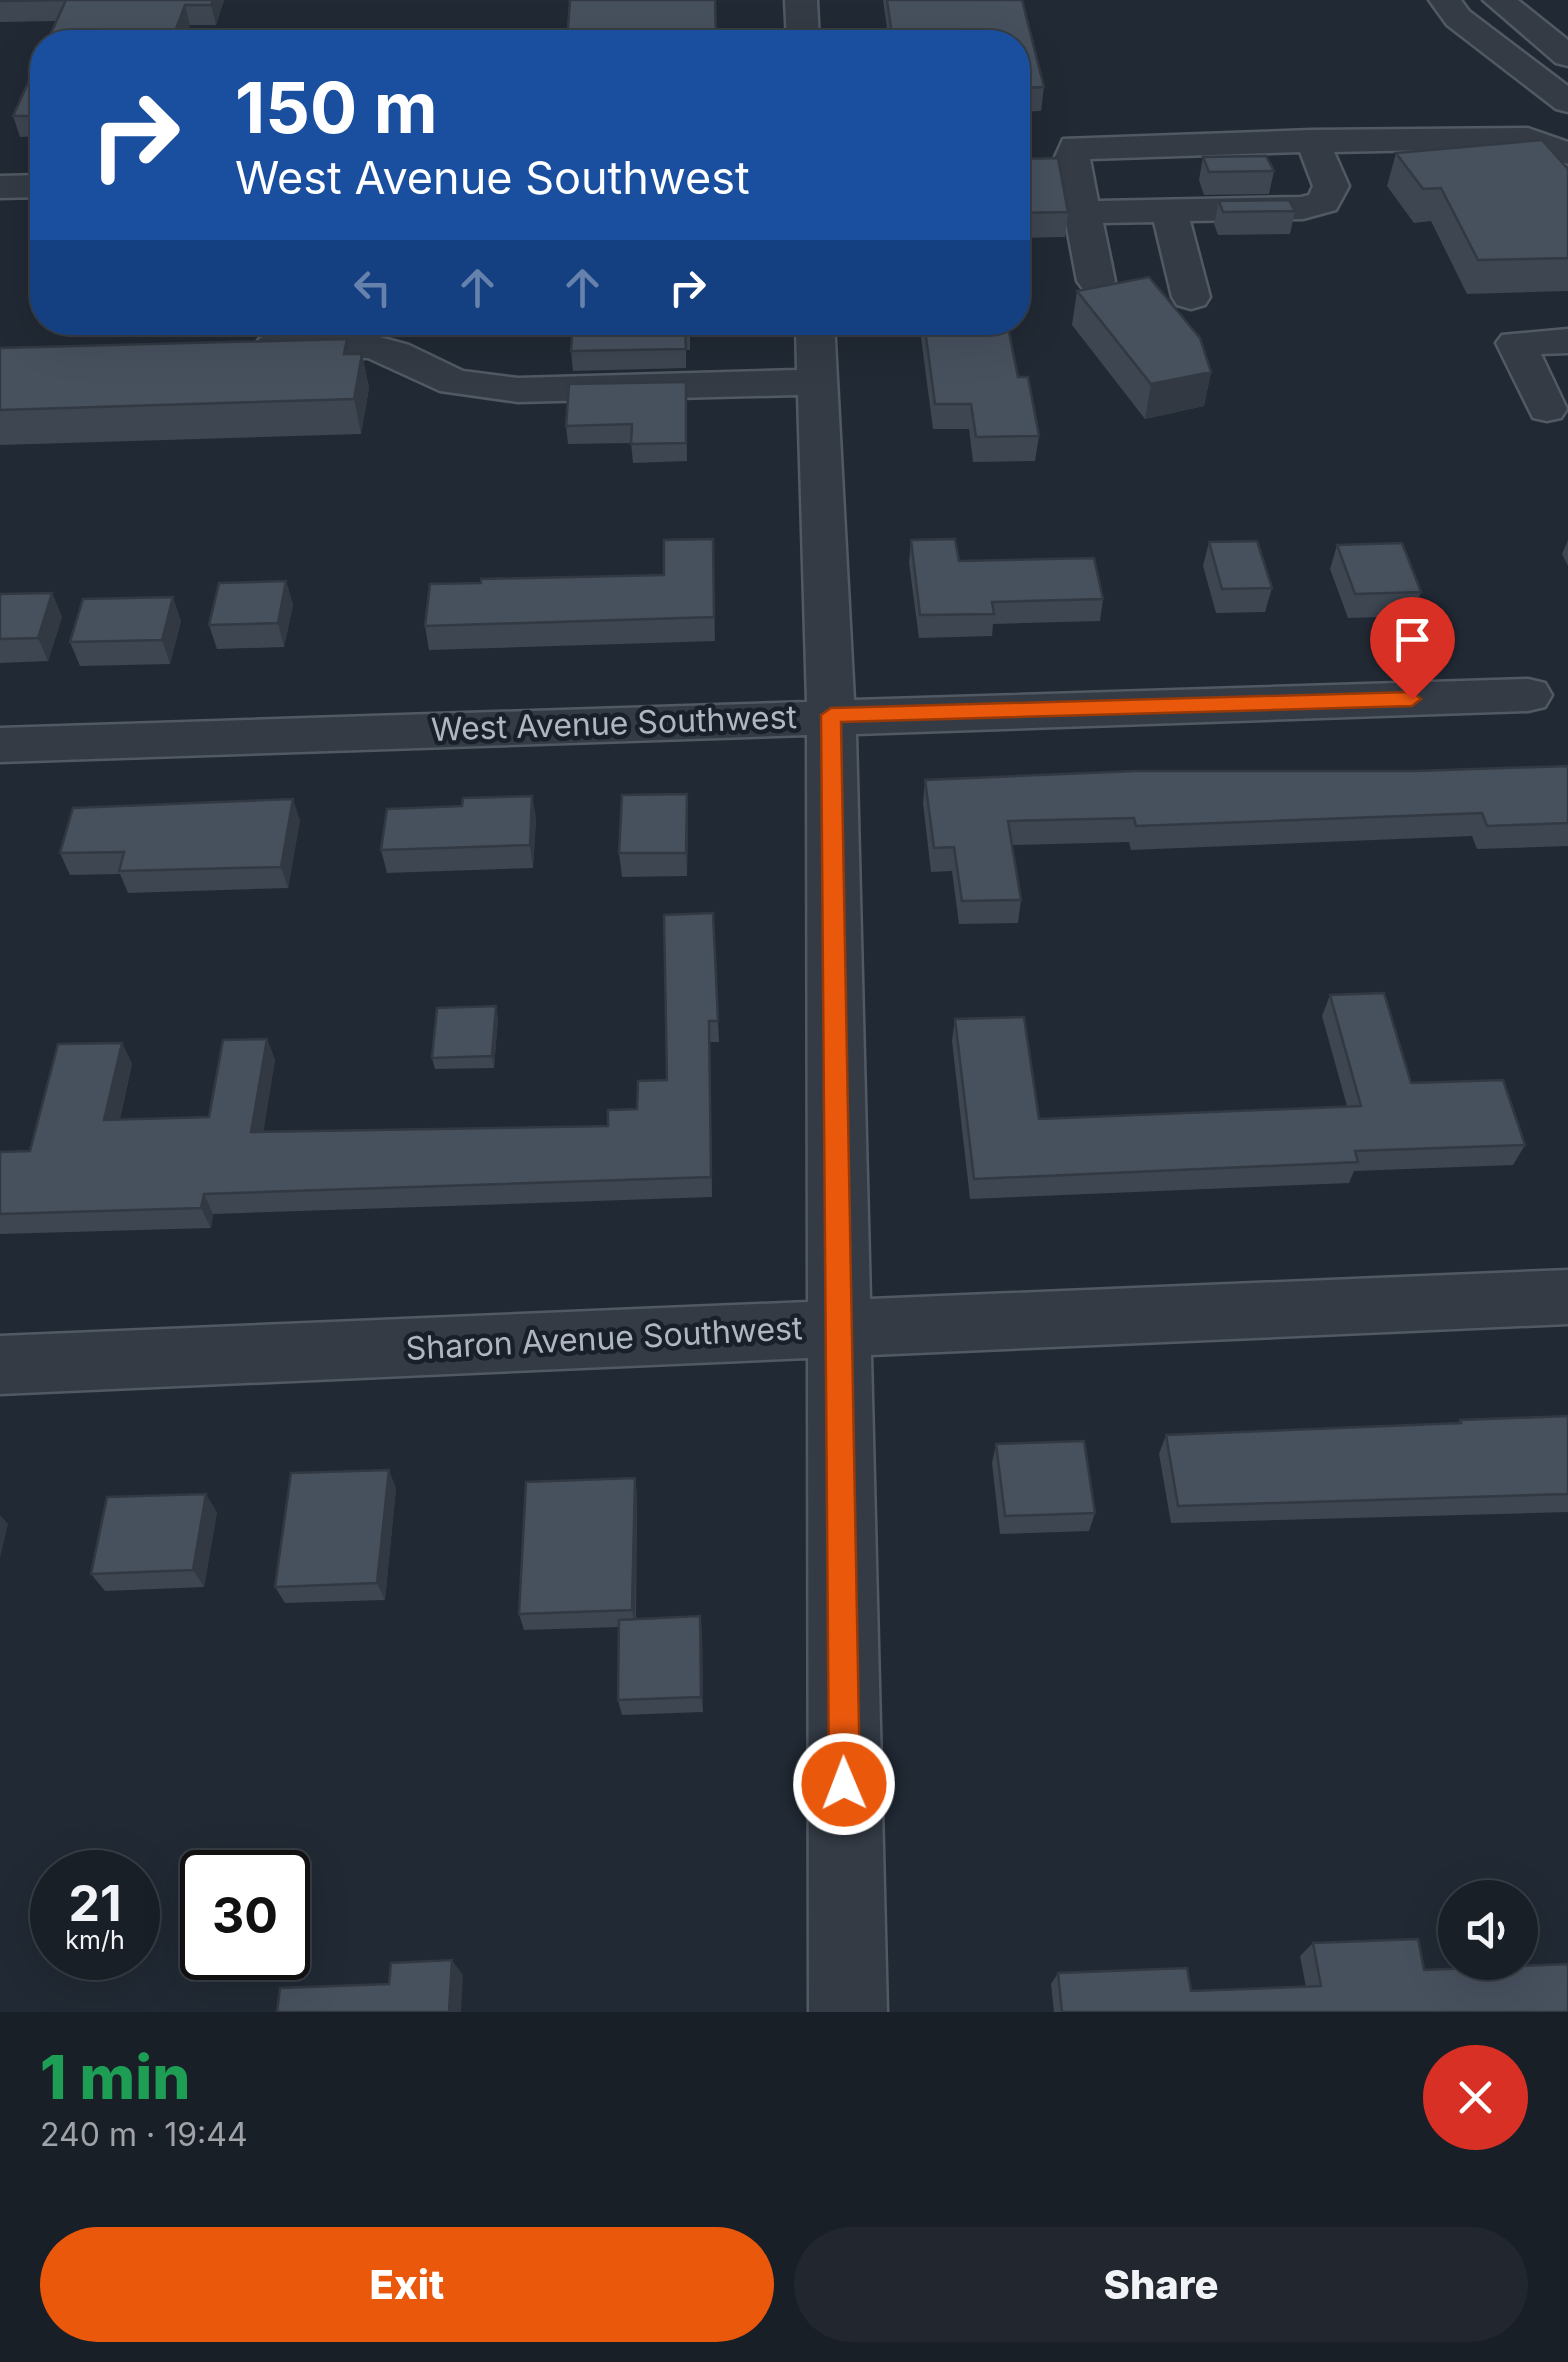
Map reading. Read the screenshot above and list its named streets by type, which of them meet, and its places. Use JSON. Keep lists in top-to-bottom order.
{
  "streets": {
    "street": ["West Avenue Southwest", "Sharon Avenue Southwest"]
  },
  "page": {
    "turn": ["150 m", "West Avenue Southwest"],
    "speed": "21 km/h",
    "limit": "30",
    "heading": ["1 min", "240 m · 19:44"],
    "buttons": ["Exit", "Share"]
  }
}
